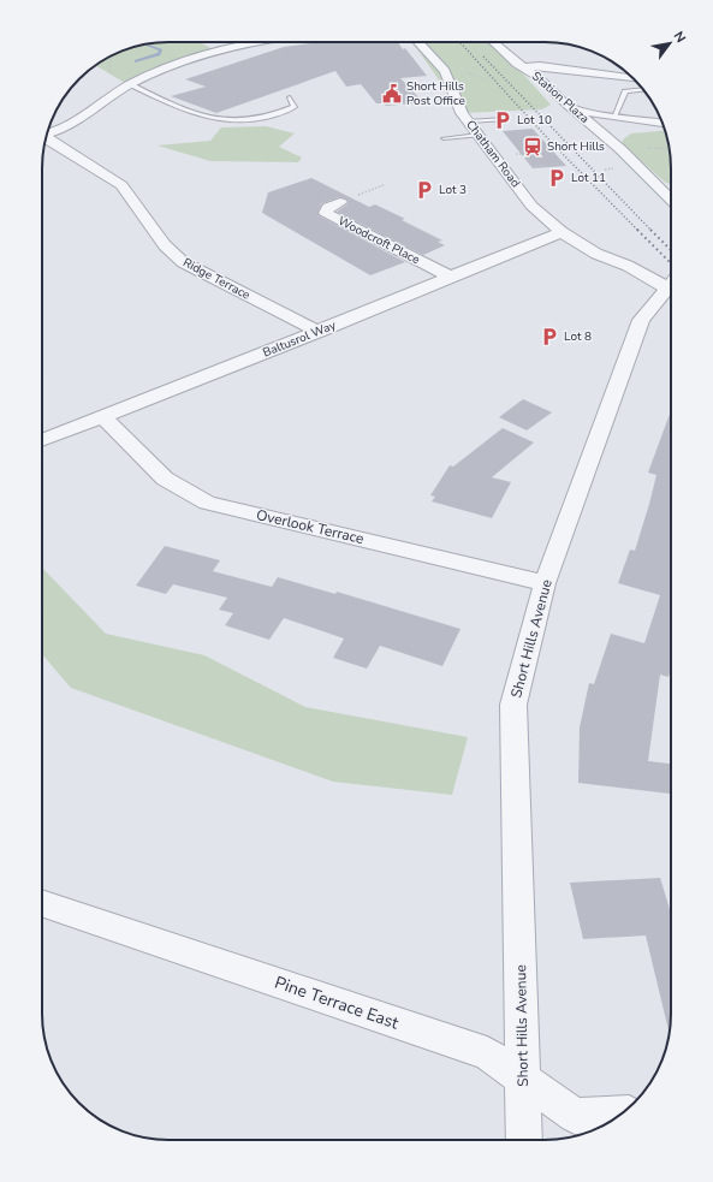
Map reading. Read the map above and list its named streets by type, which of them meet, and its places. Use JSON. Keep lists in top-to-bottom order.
{
  "streets": {
    "street": [
      "Station Plaza",
      "Chatham Road",
      "Woodcroft Place",
      "Ridge Terrace",
      "Baltusrol Way",
      "Overlook Terrace",
      "Short Hills Avenue",
      "Pine Terrace East"
    ]
  },
  "crossings": [
    ["Chatham Road", "Baltusrol Way"],
    ["Chatham Road", "Short Hills Avenue"],
    ["Woodcroft Place", "Baltusrol Way"],
    ["Ridge Terrace", "Baltusrol Way"],
    ["Baltusrol Way", "Overlook Terrace"],
    ["Overlook Terrace", "Short Hills Avenue"],
    ["Short Hills Avenue", "Pine Terrace East"]
  ],
  "places": {
    "public building": ["Short Hills Post Office"],
    "parking": [
      "Lot 10",
      "Lot 11",
      "Lot 3",
      "Lot 8"
    ],
    "station": ["Short Hills"]
  },
  "north": "top right"
}
